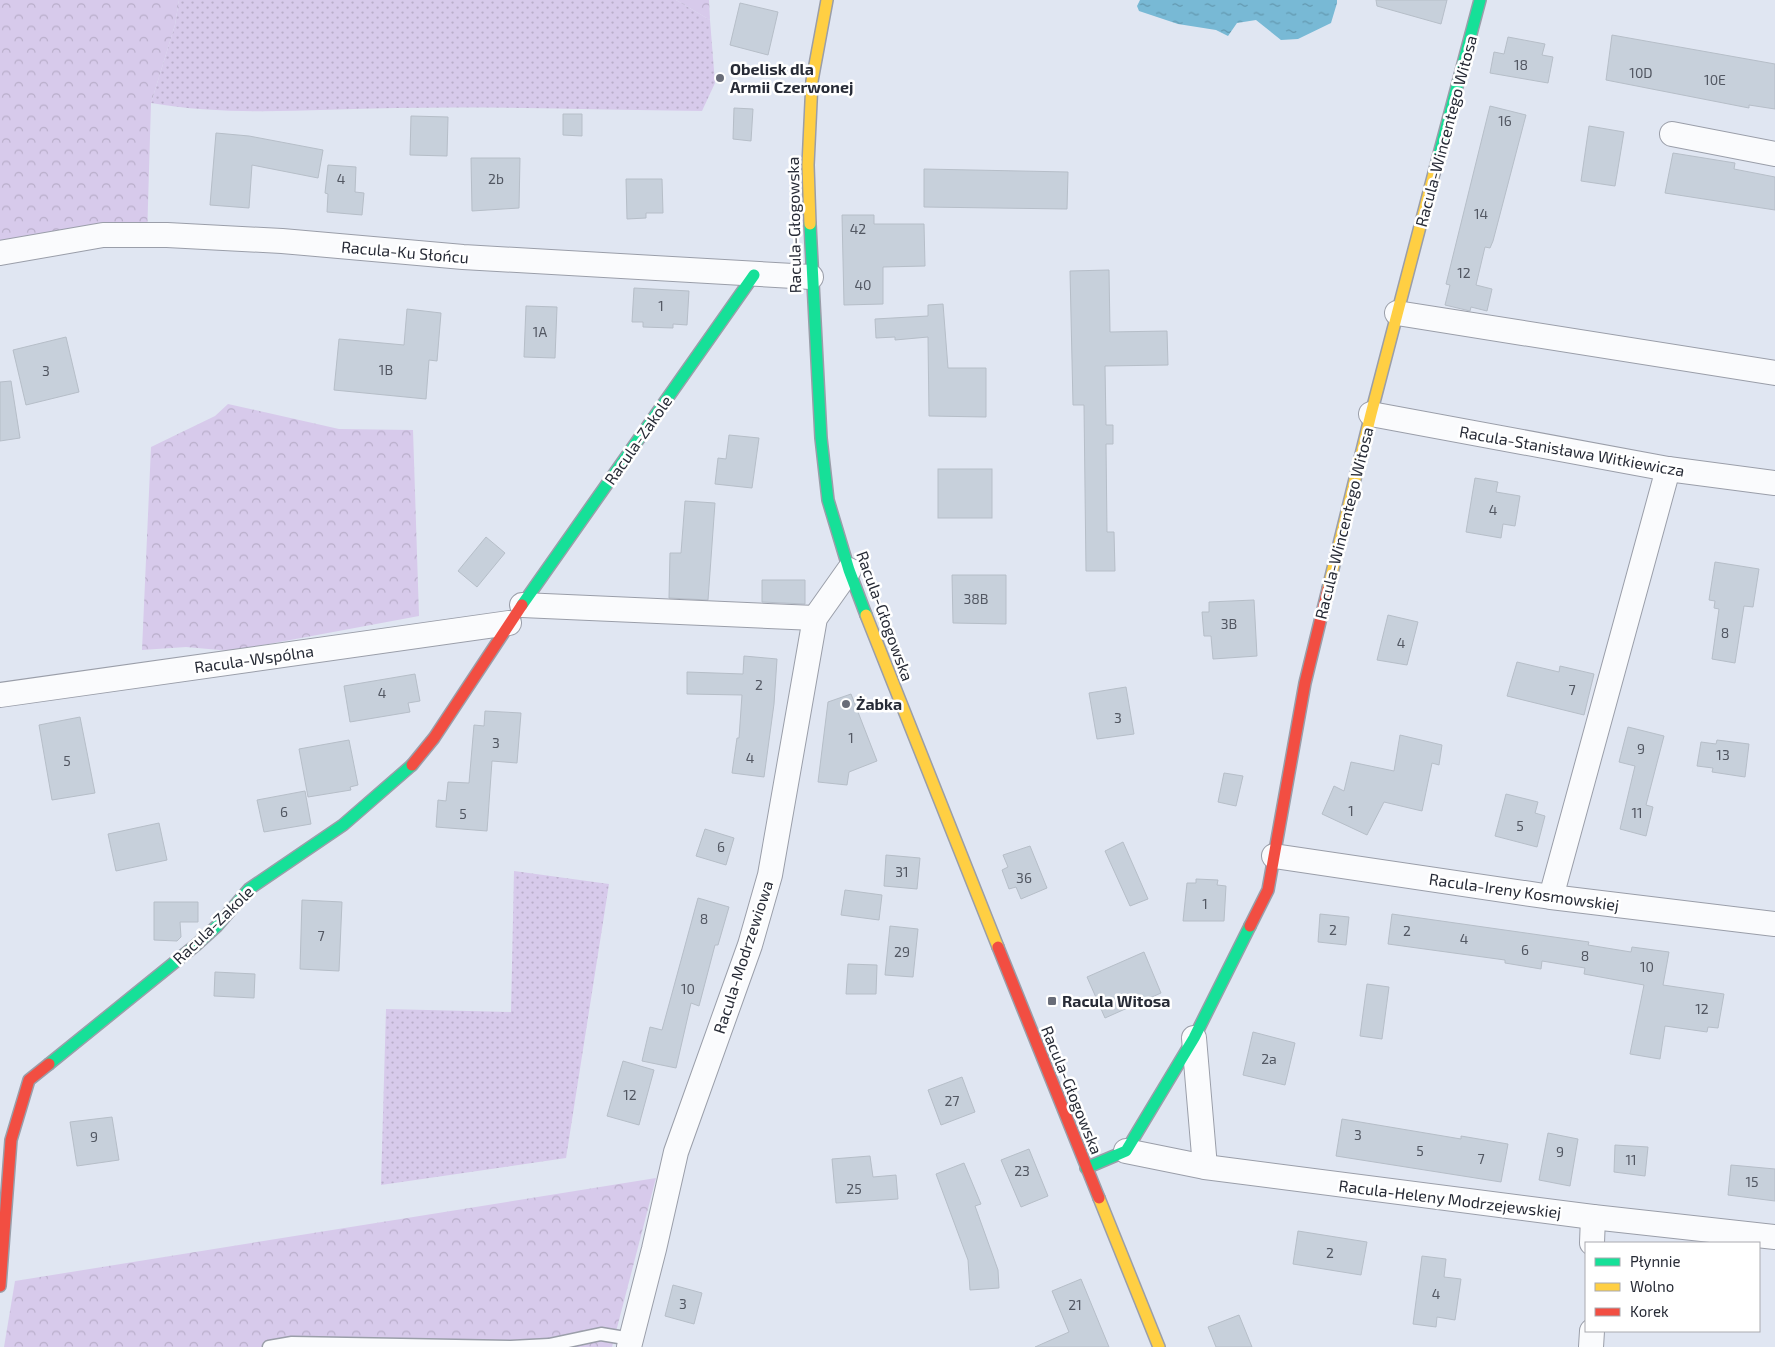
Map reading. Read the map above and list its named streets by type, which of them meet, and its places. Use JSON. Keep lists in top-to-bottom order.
{
  "streets": {
    "street": [
      "Racula-Wincentego Witosa",
      "Racula-Głogowska",
      "Racula-Ku Słońcu",
      "Racula-Zakole",
      "Racula-Stanisława Witkiewicza",
      "Racula-Wspólna",
      "Racula-Ireny Kosmowskiej",
      "Racula-Modrzewiowa",
      "Racula-Heleny Modrzejewskiej"
    ]
  },
  "crossings": [
    ["Racula-Wincentego Witosa", "Racula-Stanisława Witkiewicza"],
    ["Racula-Wincentego Witosa", "Racula-Ireny Kosmowskiej"],
    ["Racula-Wincentego Witosa", "Racula-Heleny Modrzejewskiej"],
    ["Racula-Głogowska", "Racula-Ku Słońcu"],
    ["Racula-Głogowska", "Racula-Modrzewiowa"],
    ["Racula-Ku Słońcu", "Racula-Zakole"],
    ["Racula-Zakole", "Racula-Wspólna"]
  ],
  "places": {
    "other": ["Obelisk dla Armii Czerwonej", "Żabka"],
    "transit": ["Racula Witosa"]
  },
  "house_numbers": [
    "18",
    "10D",
    "10E",
    "16",
    "4",
    "2b",
    "14",
    "42",
    "12",
    "40",
    "1",
    "1A",
    "1B",
    "3",
    "4",
    "38B",
    "3B",
    "8",
    "4",
    "2",
    "7",
    "4",
    "3",
    "1",
    "3",
    "9",
    "13",
    "4",
    "5",
    "1",
    "6",
    "11",
    "5",
    "5",
    "6",
    "31",
    "36",
    "1",
    "8",
    "2",
    "2",
    "7",
    "4",
    "6",
    "29",
    "8",
    "10",
    "10",
    "12",
    "2a",
    "12",
    "27",
    "3",
    "9",
    "5",
    "9",
    "7",
    "11",
    "23",
    "15",
    "25",
    "2",
    "4",
    "3",
    "21"
  ],
  "legend": ["Płynnie", "Wolno", "Korek"]
}
